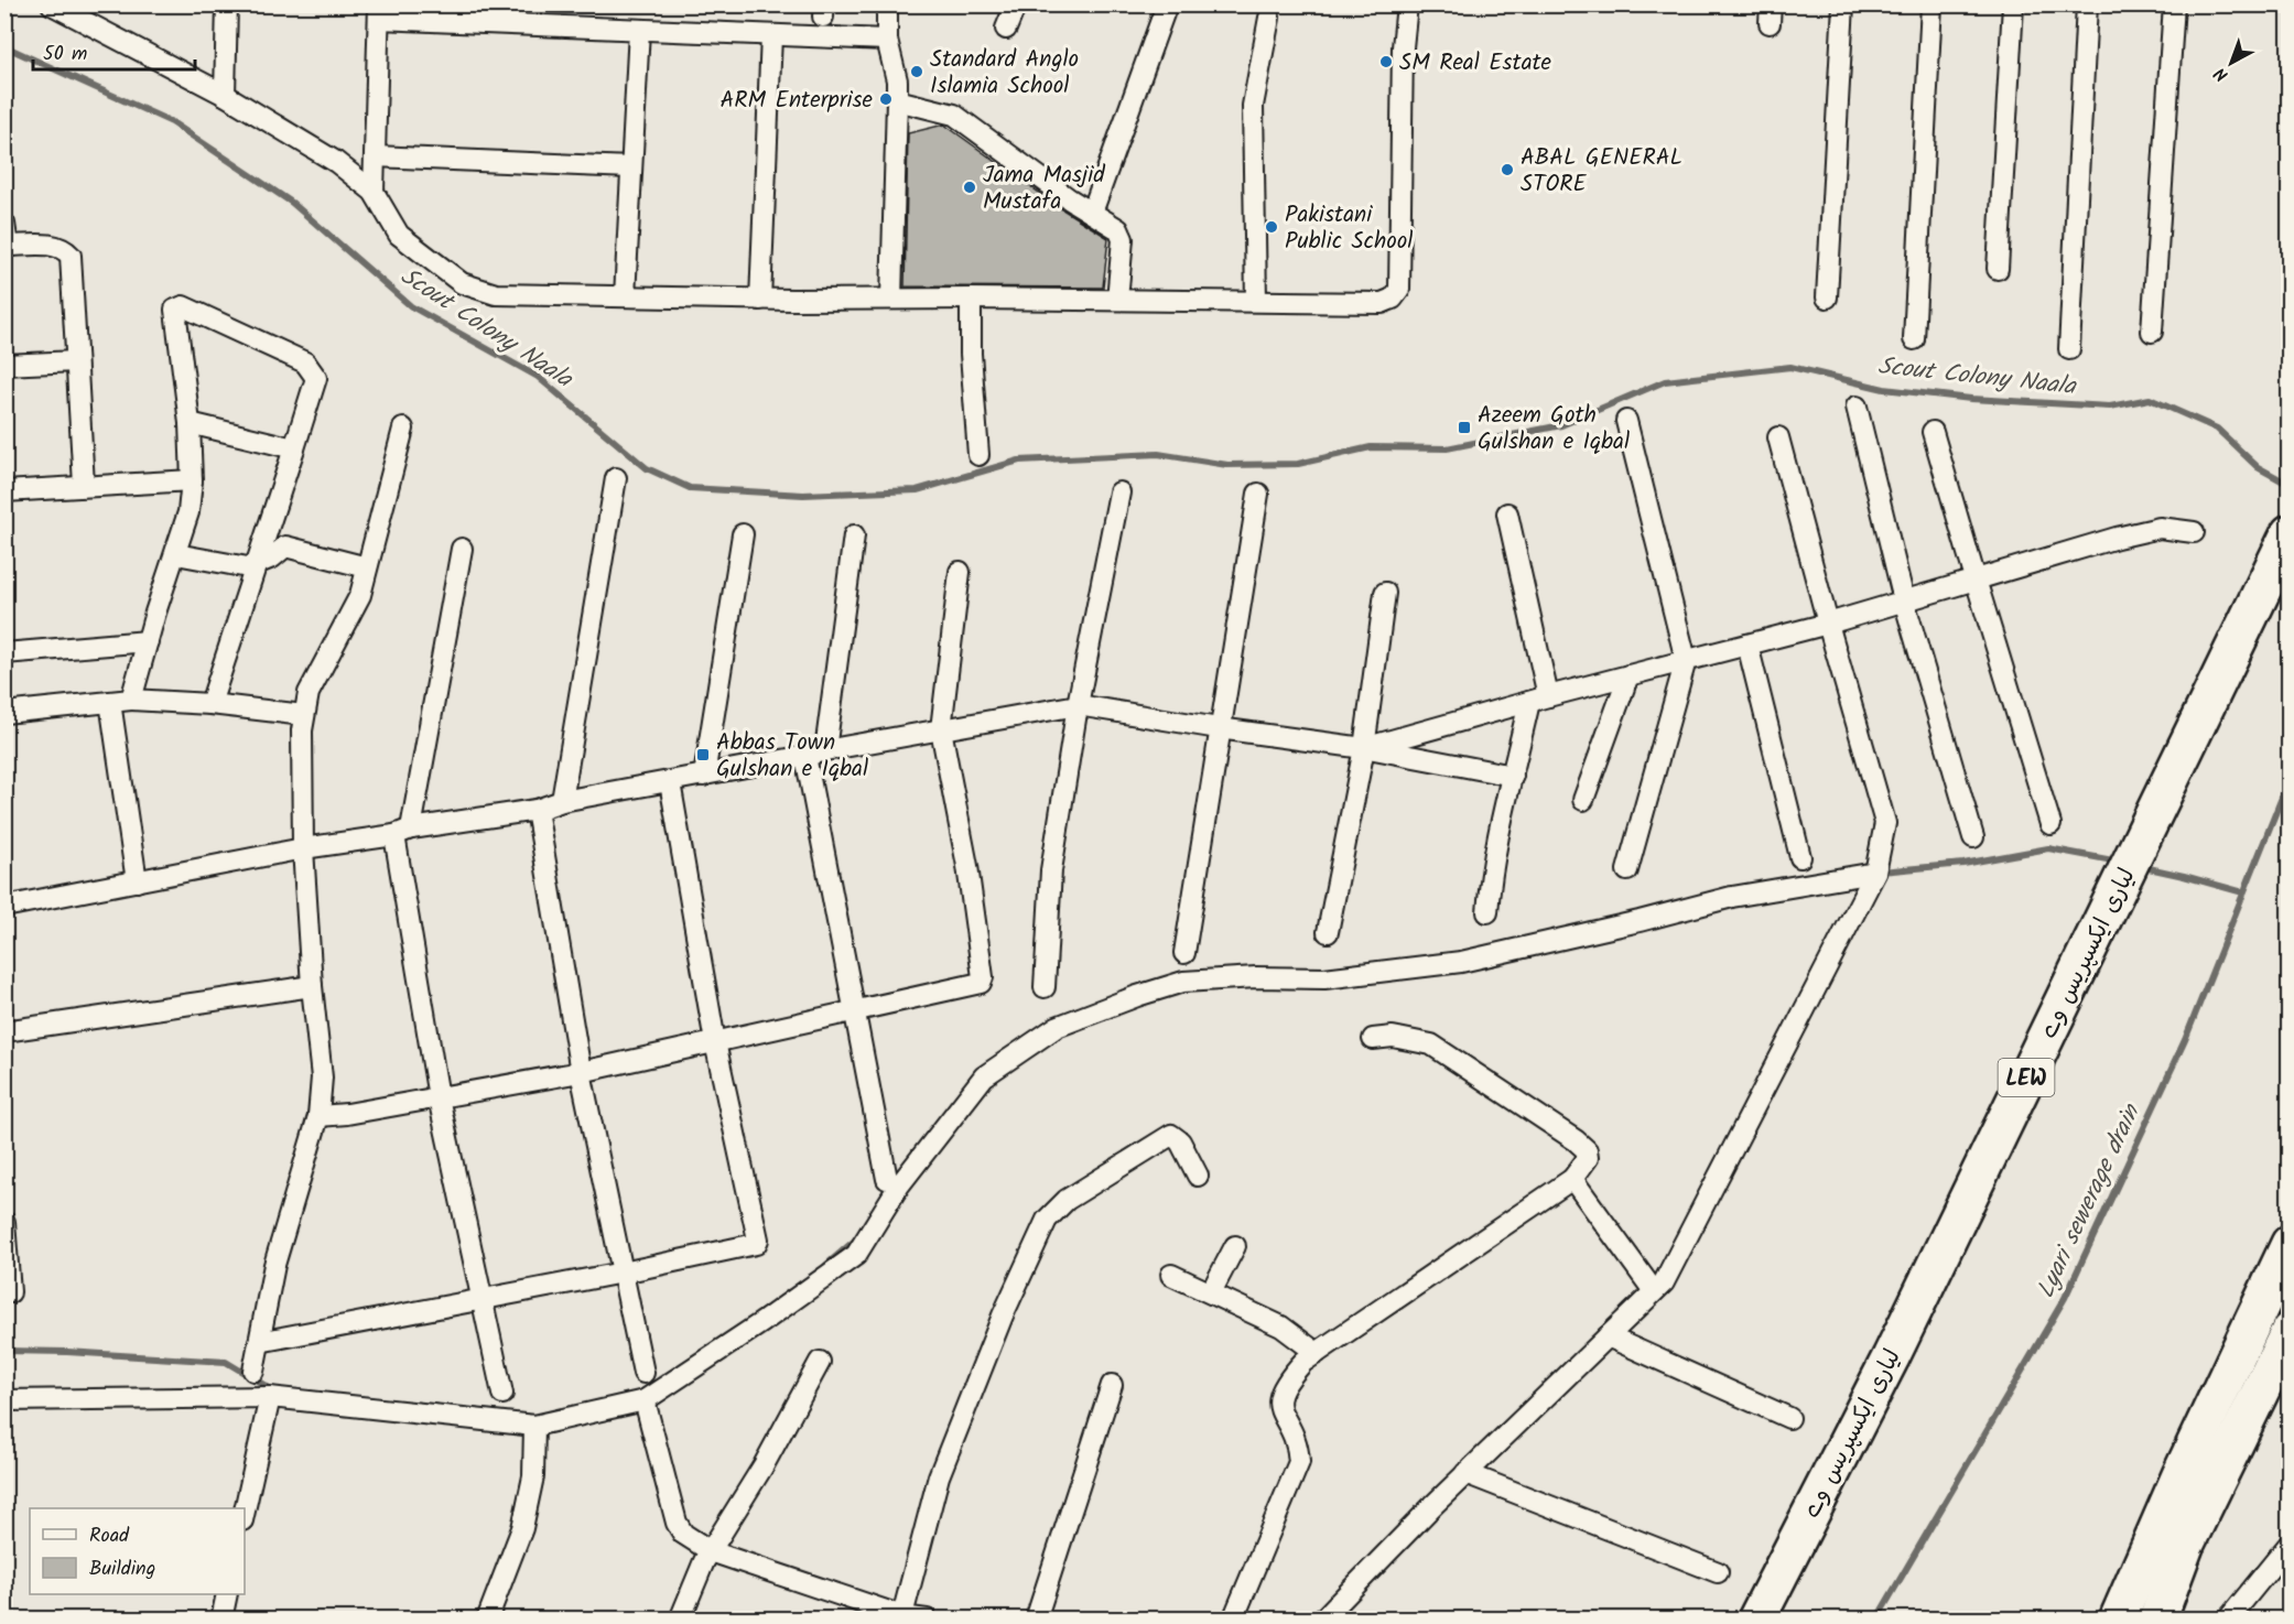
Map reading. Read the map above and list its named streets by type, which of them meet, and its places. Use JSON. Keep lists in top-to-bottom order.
{
  "streets": {
    "highway": ["لیاری ایکسپریس وے", "LEW"]
  },
  "water": ["Scout Colony Naala", "Lyari sewerage drain"],
  "places": {
    "other": [
      "SM Real Estate",
      "Standard Anglo Islamia School",
      "ARM Enterprise",
      "ABAL GENERAL STORE",
      "Jama Masjid Mustafa",
      "Pakistani Public School"
    ],
    "transit": ["Azeem Goth Gulshan e Iqbal", "Abbas Town Gulshan e Iqbal"]
  },
  "legend": ["Road", "Building"],
  "scale_bar": "50 m",
  "north": "bottom left"
}
